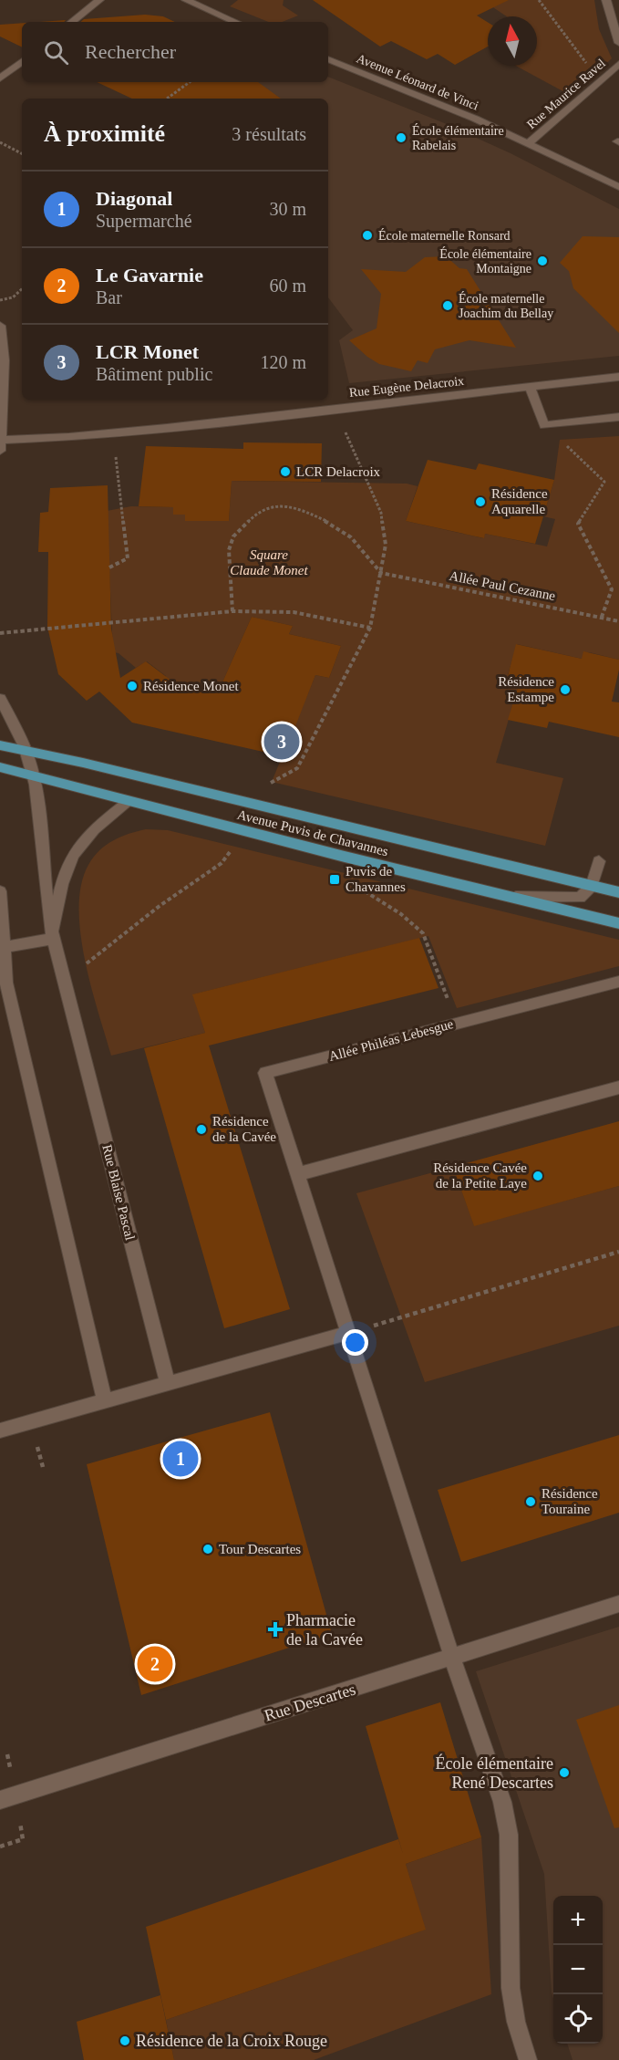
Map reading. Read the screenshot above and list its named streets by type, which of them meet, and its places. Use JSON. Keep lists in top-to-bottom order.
{
  "streets": {
    "main road": ["Avenue Puvis de Chavannes"],
    "street": [
      "Avenue Léonard de Vinci",
      "Rue Maurice Ravel",
      "Rue Eugène Delacroix",
      "Allée Philéas Lebesgue",
      "Rue Blaise Pascal",
      "Rue Descartes"
    ],
    "path": ["Allée Paul Cezanne"]
  },
  "crossings": [
    ["Avenue Léonard de Vinci", "Rue Maurice Ravel"],
    ["Avenue Puvis de Chavannes", "Rue Blaise Pascal"],
    ["Allée Philéas Lebesgue", "Rue Descartes"]
  ],
  "parks": ["Square Claude Monet"],
  "places": {
    "other": [
      "École élémentaire Rabelais",
      "École maternelle Ronsard",
      "École élémentaire Montaigne",
      "École maternelle Joachim du Bellay",
      "LCR Delacroix",
      "Résidence Aquarelle",
      "Résidence Monet",
      "Résidence Estampe",
      "Résidence de la Cavée",
      "Résidence Cavée de la Petite Laye",
      "Résidence Touraine",
      "Tour Descartes",
      "École élémentaire René Descartes",
      "Résidence de la Croix Rouge"
    ],
    "transit": ["Puvis de Chavannes"],
    "health": ["Pharmacie de la Cavée"]
  },
  "north": "top",
  "page": {
    "search": "Rechercher",
    "heading": ["À proximité", "3 résultats"],
    "list": [
      {
        "mark": "1",
        "name": "Diagonal",
        "note": "Supermarché",
        "value": "30 m"
      },
      {
        "mark": "2",
        "name": "Le Gavarnie",
        "note": "Bar",
        "value": "60 m"
      },
      {
        "mark": "3",
        "name": "LCR Monet",
        "note": "Bâtiment public",
        "value": "120 m"
      }
    ],
    "pins": ["3", "1", "2"],
    "map_buttons": ["+", "−"]
  }
}
